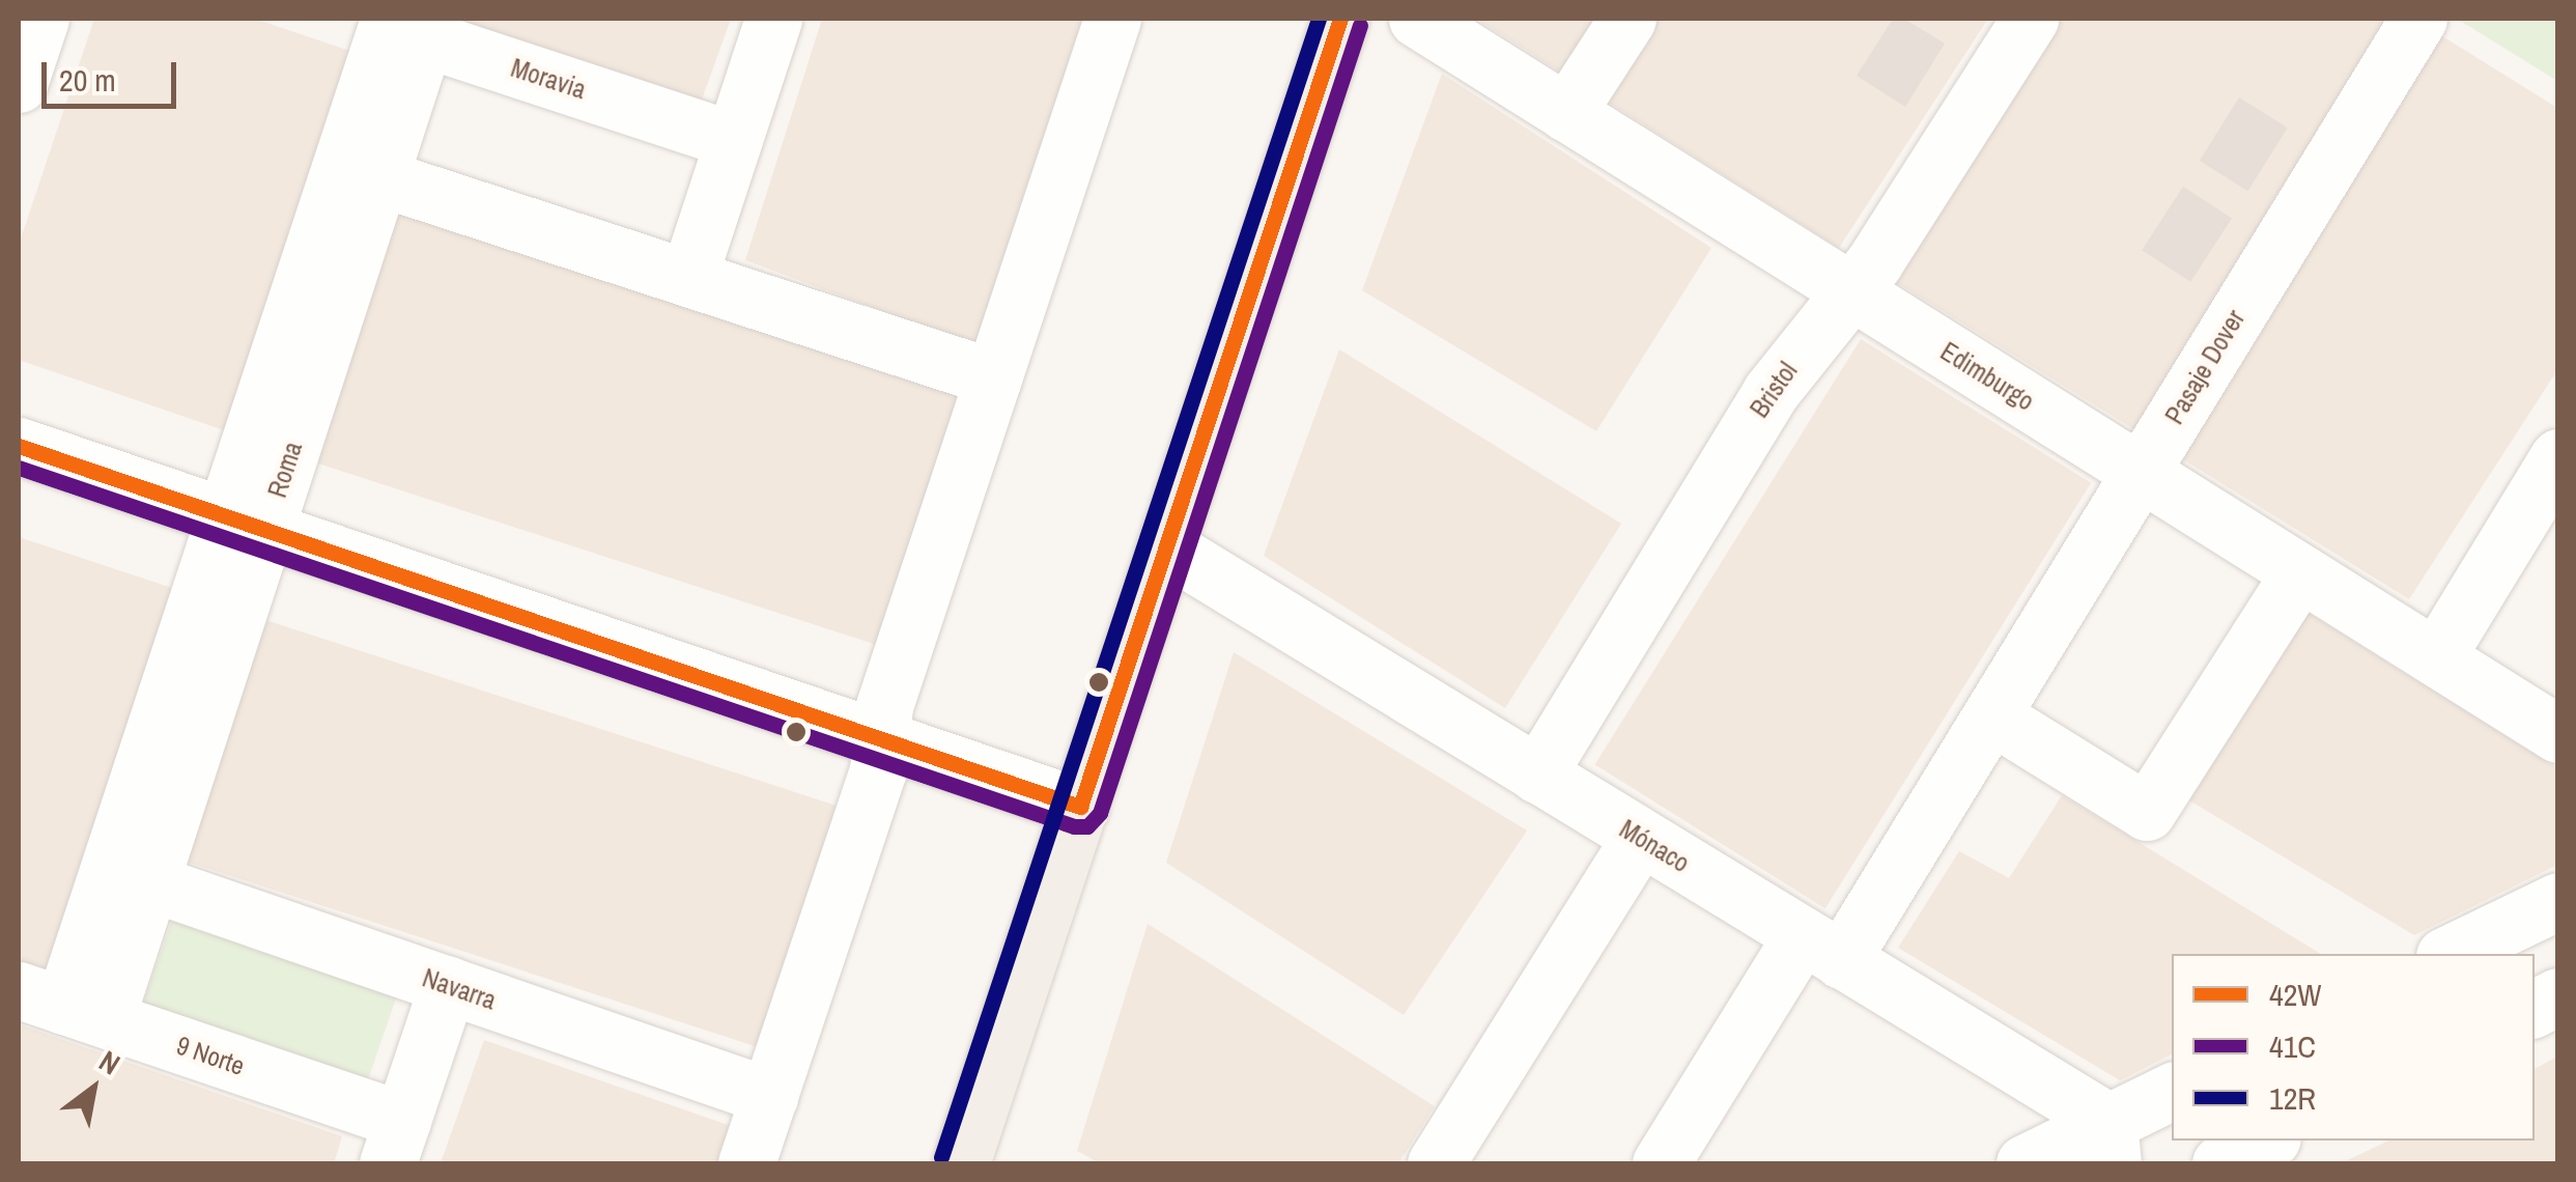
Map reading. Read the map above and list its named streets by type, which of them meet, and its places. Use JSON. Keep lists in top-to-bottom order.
{
  "streets": {
    "street": [
      "Moravia",
      "Pasaje Dover",
      "Edimburgo",
      "Bristol",
      "Roma",
      "Mónaco",
      "Navarra",
      "9 Norte"
    ]
  },
  "crossings": [
    ["Moravia", "Roma"],
    ["Pasaje Dover", "Edimburgo"],
    ["Pasaje Dover", "Mónaco"],
    ["Edimburgo", "Bristol"],
    ["Bristol", "Mónaco"],
    ["Roma", "Navarra"],
    ["Roma", "9 Norte"]
  ],
  "lines": ["transit line 42W", "transit line 12R", "transit line 41C"],
  "legend": ["42W", "41C", "12R"],
  "scale_bar": "20 m",
  "north": "top right"
}
